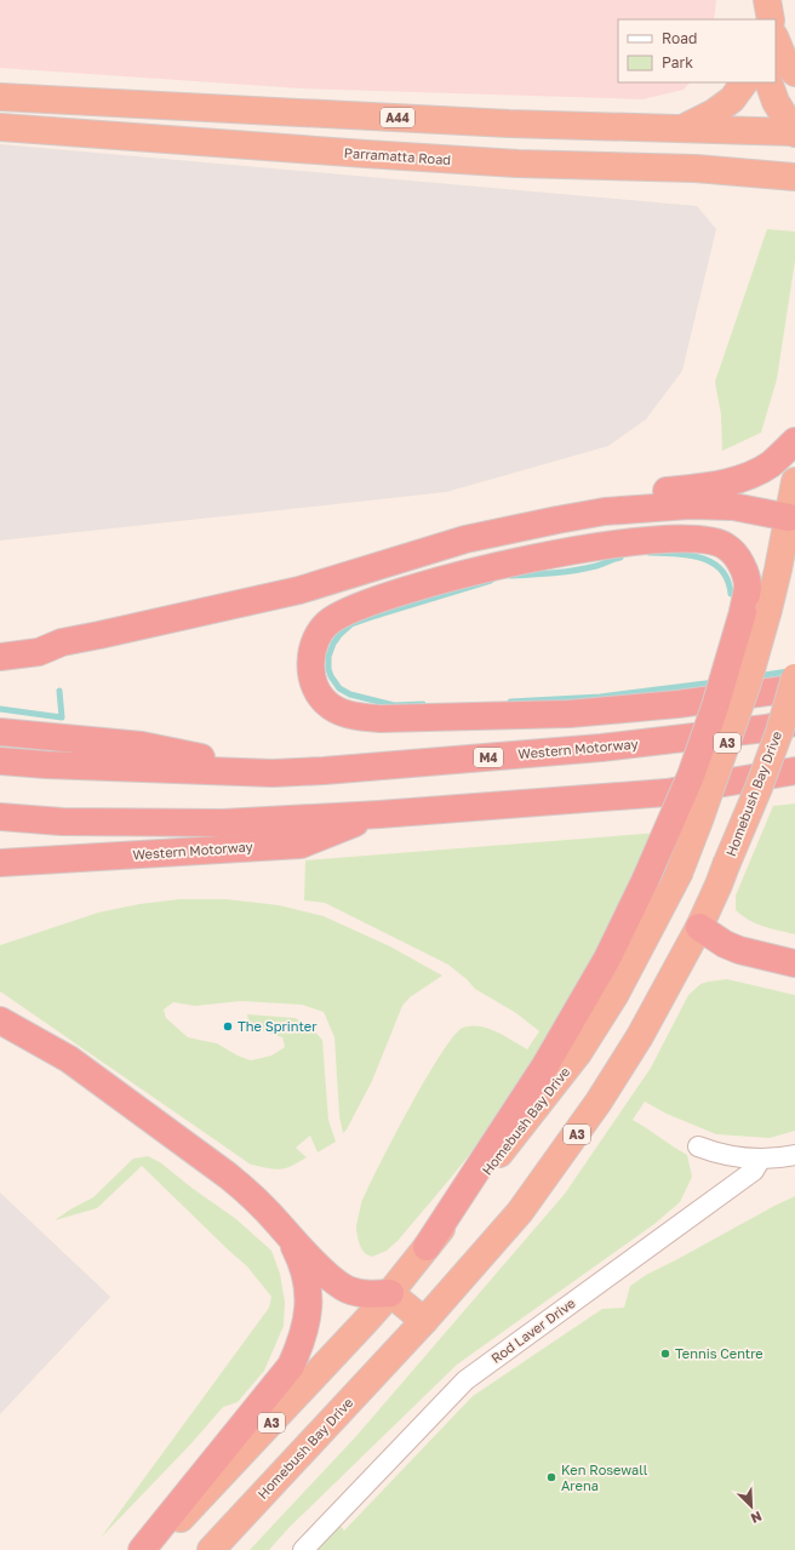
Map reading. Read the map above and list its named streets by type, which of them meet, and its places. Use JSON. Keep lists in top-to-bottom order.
{
  "streets": {
    "highway": [
      "A44",
      "Parramatta Road",
      "A3",
      "Western Motorway",
      "M4",
      "Homebush Bay Drive"
    ],
    "street": ["Rod Laver Drive"]
  },
  "crossings": [
    ["A3", "Homebush Bay Drive"]
  ],
  "places": ["The Sprinter", "Tennis Centre", "Ken Rosewall Arena"],
  "legend": ["Road", "Park"],
  "north": "bottom right"
}
